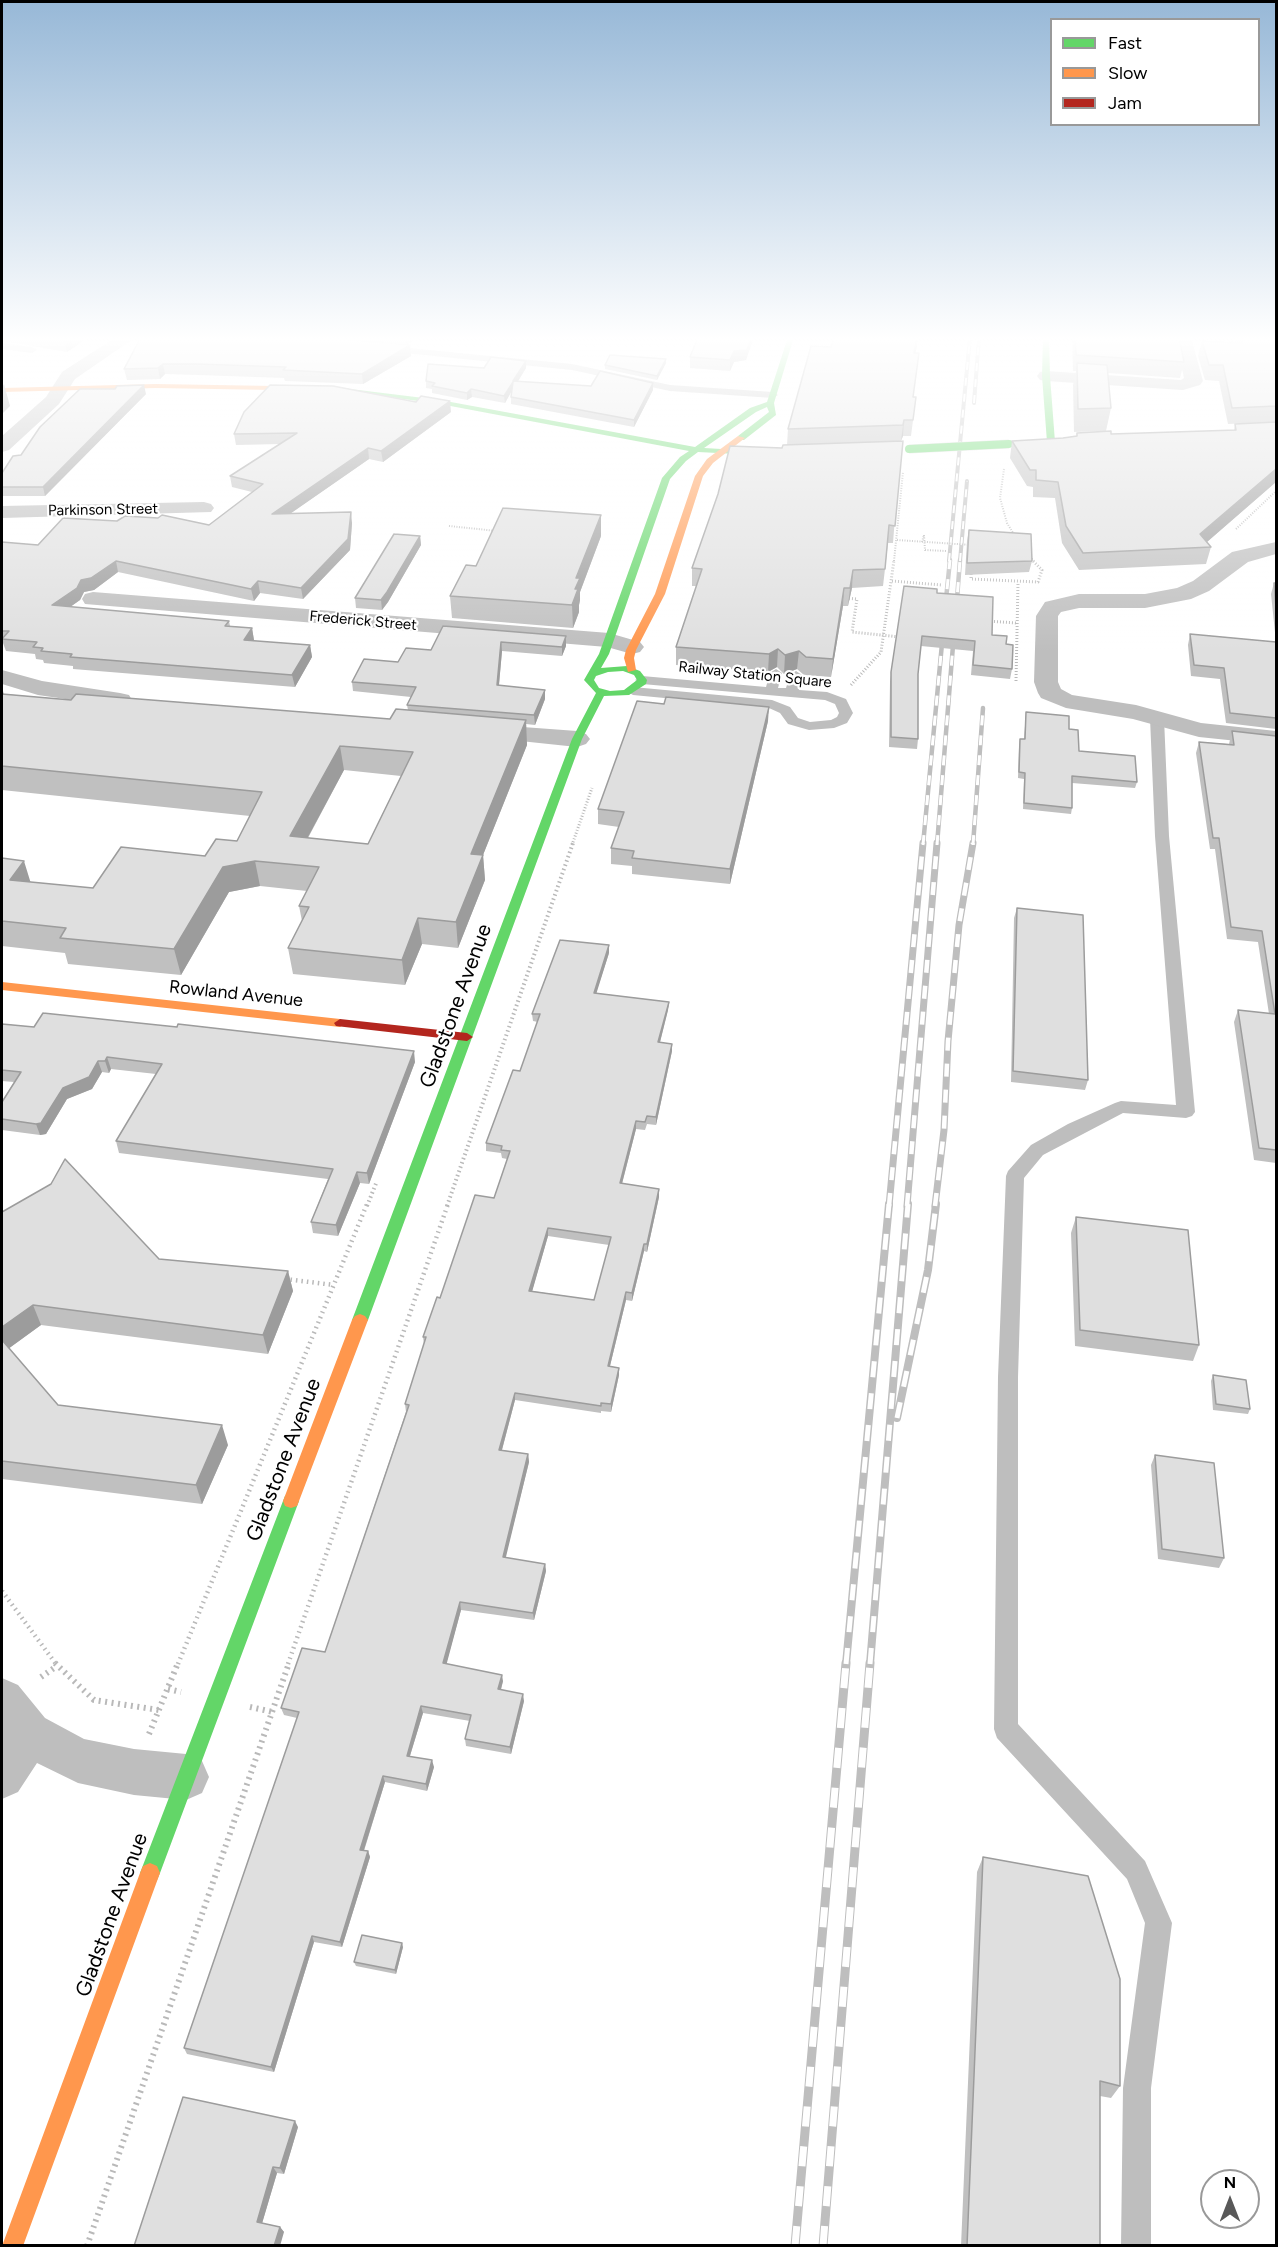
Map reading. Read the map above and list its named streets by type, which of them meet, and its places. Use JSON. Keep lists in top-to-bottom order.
{
  "streets": {
    "main road": ["Rowland Avenue", "Gladstone Avenue"],
    "street": ["Parkinson Street", "Frederick Street"],
    "lane": ["Railway Station Square"]
  },
  "crossings": [
    ["Rowland Avenue", "Gladstone Avenue"]
  ],
  "legend": ["Fast", "Slow", "Jam"],
  "north": "top"
}
